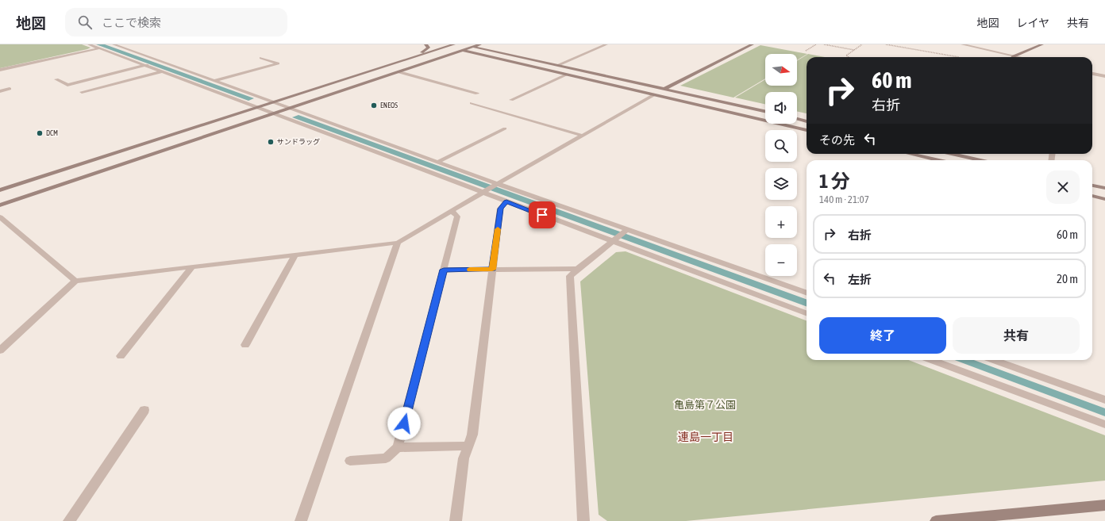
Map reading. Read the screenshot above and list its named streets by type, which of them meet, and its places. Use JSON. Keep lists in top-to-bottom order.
{
  "districts": ["連島一丁目"],
  "parks": ["亀島第７公園"],
  "places": ["ENEOS", "DCM", "サンドラッグ"],
  "north": "right",
  "page": {
    "header": "地図",
    "search": "ここで検索",
    "nav": ["地図", "レイヤ", "共有"],
    "map_buttons": ["+", "−"],
    "turn": ["60 m", "右折"],
    "then": "その先",
    "heading": ["1 分", "140 m · 21:07"],
    "list": [
      {
        "name": "右折",
        "value": "60 m"
      },
      {
        "name": "左折",
        "value": "20 m"
      }
    ],
    "buttons": ["終了", "共有"]
  }
}
